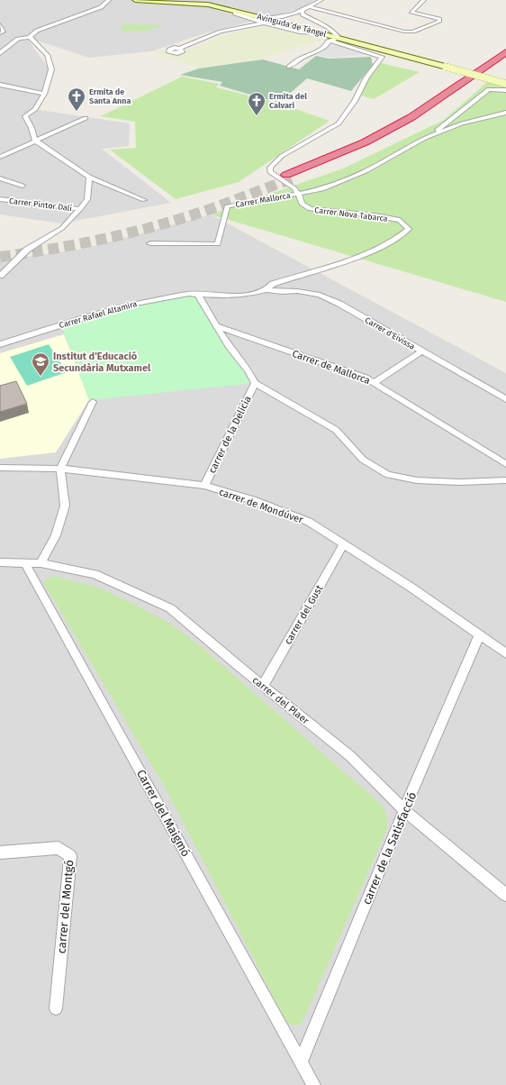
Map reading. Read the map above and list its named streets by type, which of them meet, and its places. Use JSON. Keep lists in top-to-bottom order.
{
  "streets": {
    "main road": ["Avinguda de Tàngel"],
    "street": [
      "Carrer Mallorca",
      "Carrer Pintor Dalí",
      "Carrer Nova Tabarca",
      "Carrer Rafael Altamira",
      "Carrer d'Eivissa",
      "Carrer de Mallorca",
      "carrer de la Delícia",
      "carrer de Mondúver",
      "carrer del Gust",
      "carrer del Plaer",
      "Carrer del Maigmó",
      "carrer de la Satisfacció",
      "carrer del Montgó"
    ]
  },
  "crossings": [
    ["Carrer Mallorca", "Carrer Nova Tabarca"],
    ["Carrer Nova Tabarca", "Carrer Rafael Altamira"],
    ["Carrer Nova Tabarca", "Carrer d'Eivissa"],
    ["carrer de la Delícia", "carrer de Mondúver"],
    ["carrer de Mondúver", "carrer del Gust"],
    ["carrer de Mondúver", "carrer de la Satisfacció"],
    ["carrer del Gust", "carrer del Plaer"],
    ["carrer del Plaer", "Carrer del Maigmó"],
    ["carrer del Plaer", "carrer de la Satisfacció"],
    ["Carrer del Maigmó", "carrer de la Satisfacció"]
  ],
  "places": {
    "church": ["Ermita de Santa Anna", "Ermita del Calvari"],
    "school or university": ["Institut d'Educació Secundària Mutxamel"]
  }
}
